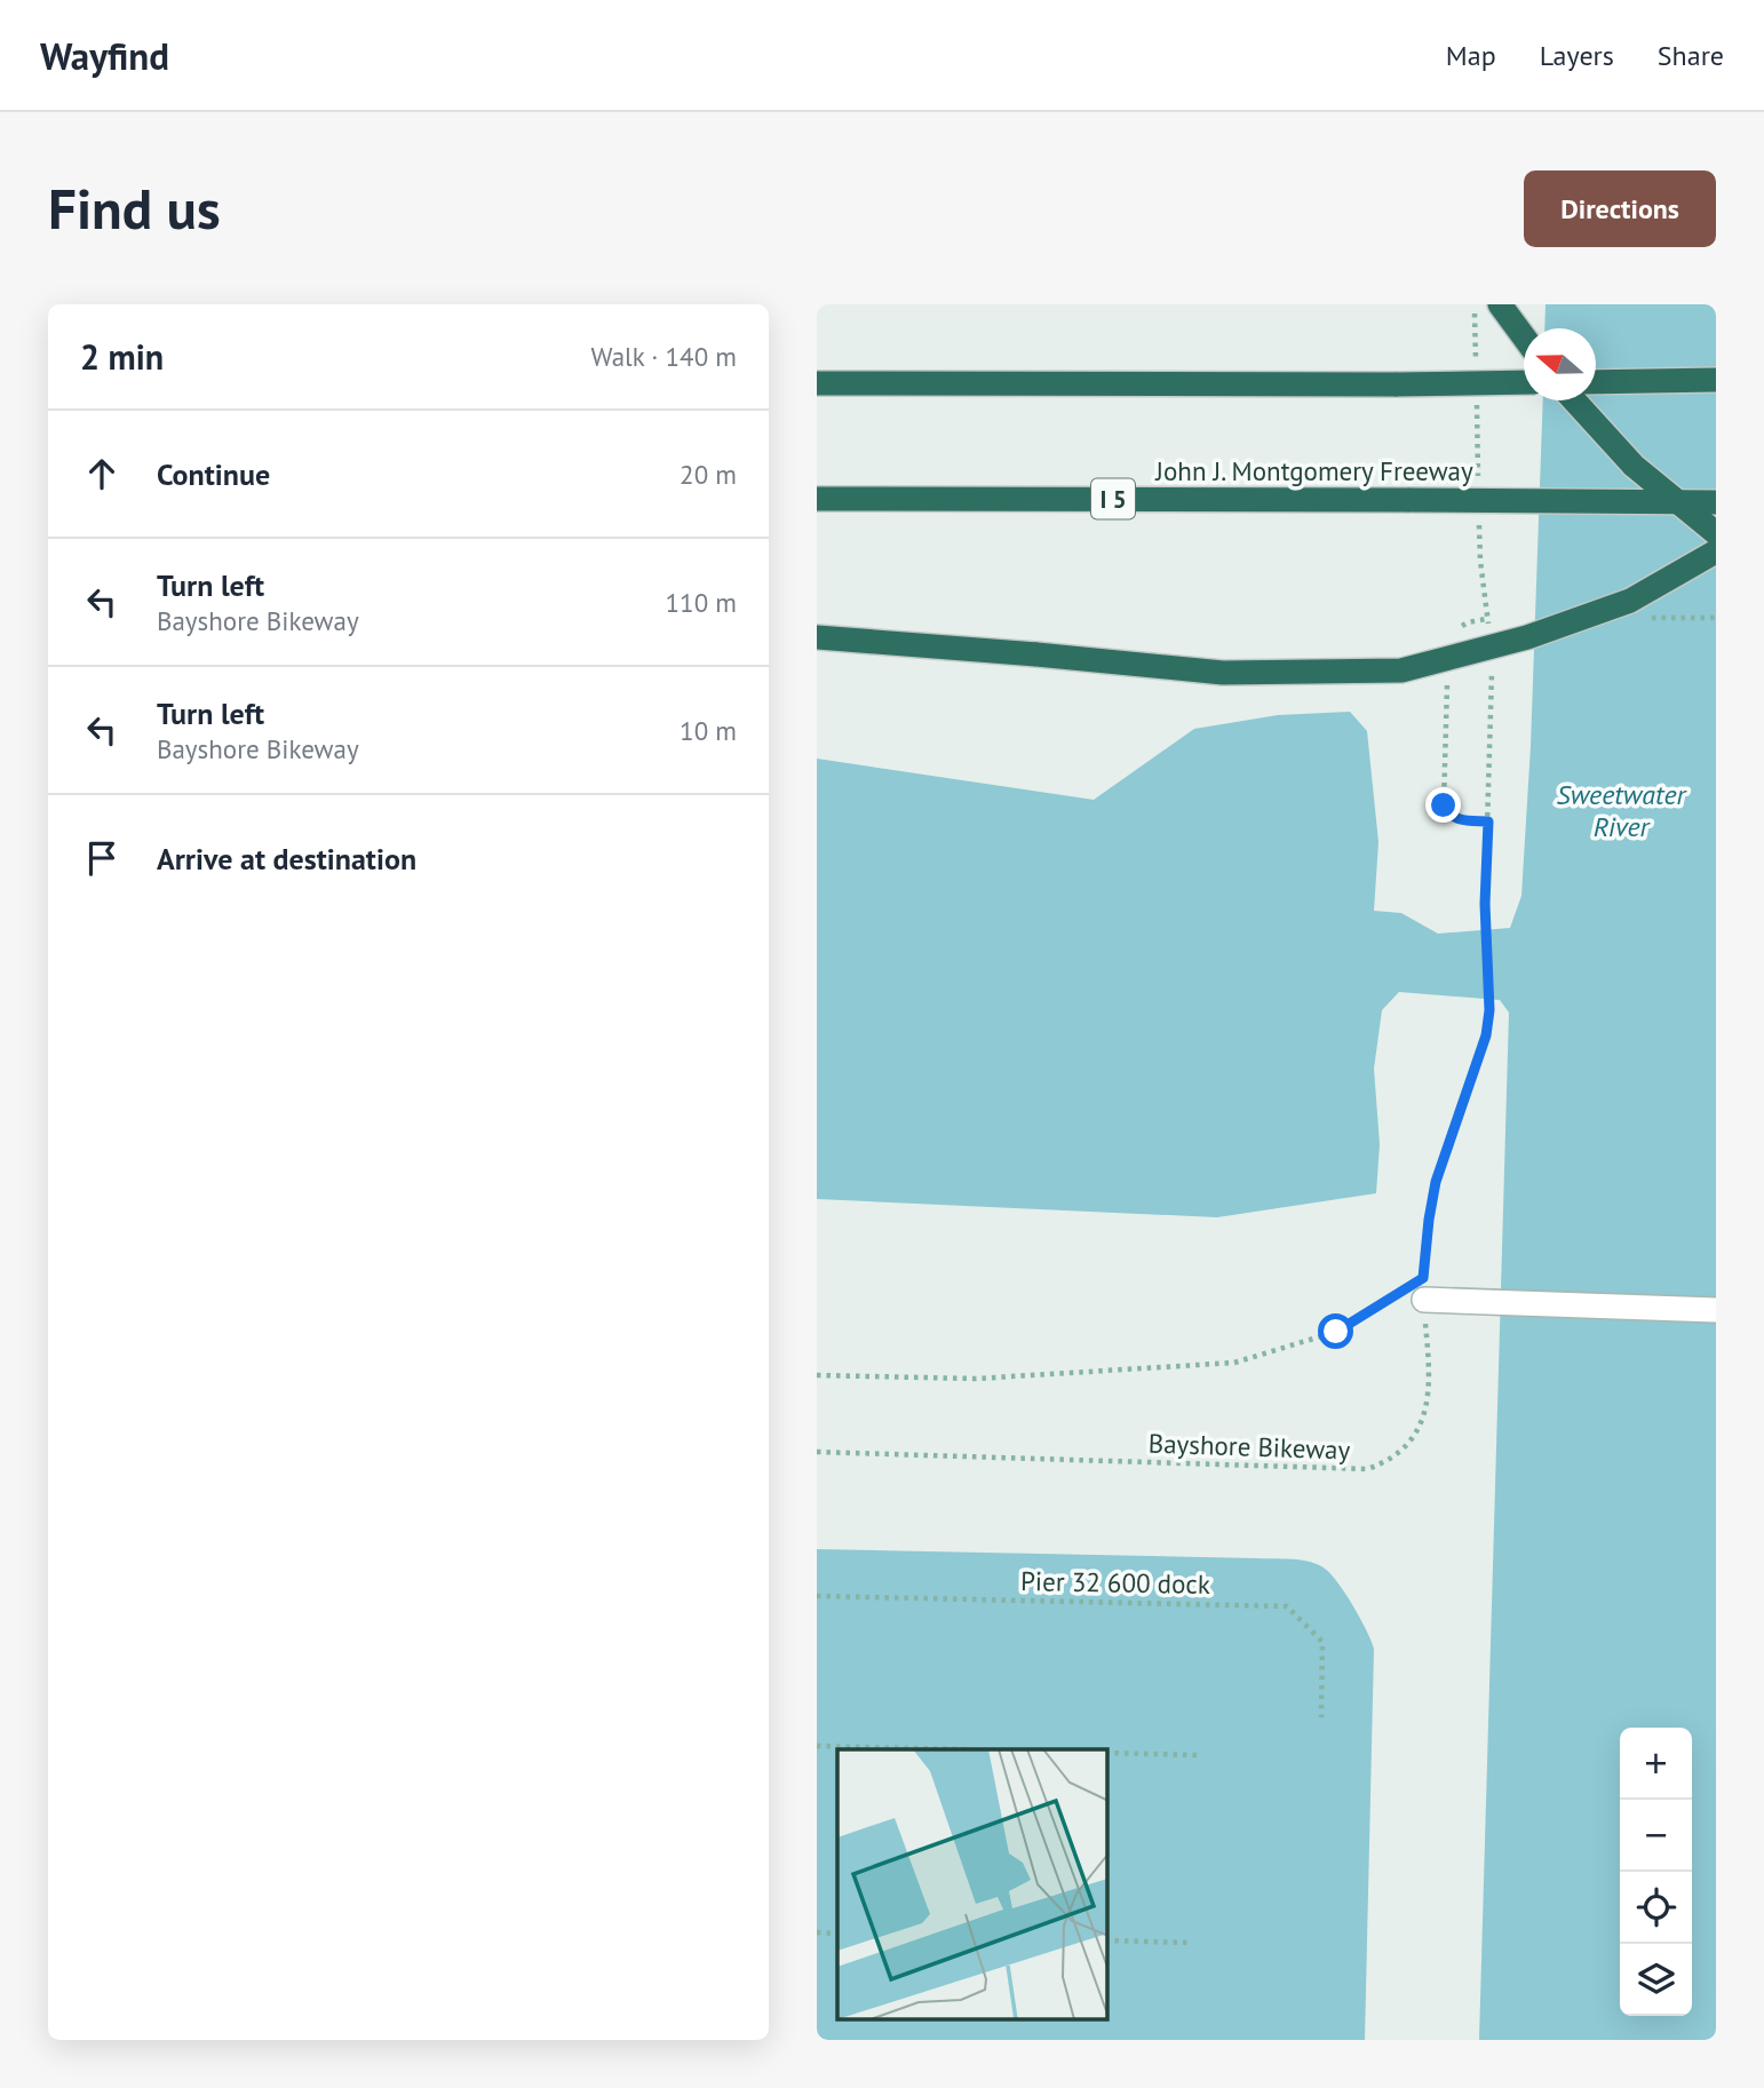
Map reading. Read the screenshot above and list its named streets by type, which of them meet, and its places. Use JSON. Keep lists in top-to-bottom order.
{
  "streets": {
    "highway": ["John J. Montgomery Freeway", "I 5"],
    "path": ["Bayshore Bikeway", "Pier 32 600 dock"]
  },
  "water": ["Sweetwater River"],
  "north": "left",
  "page": {
    "header": "Wayfind",
    "nav": ["Map", "Layers", "Share"],
    "buttons": "Directions",
    "title": "Find us",
    "heading": ["2 min", "Walk · 140 m"],
    "list": [
      ["Continue", "20 m"],
      ["Turn left", "Bayshore Bikeway", "110 m"],
      ["Turn left", "Bayshore Bikeway", "10 m"],
      "Arrive at destination"
    ],
    "map_buttons": ["+", "−"]
  }
}
